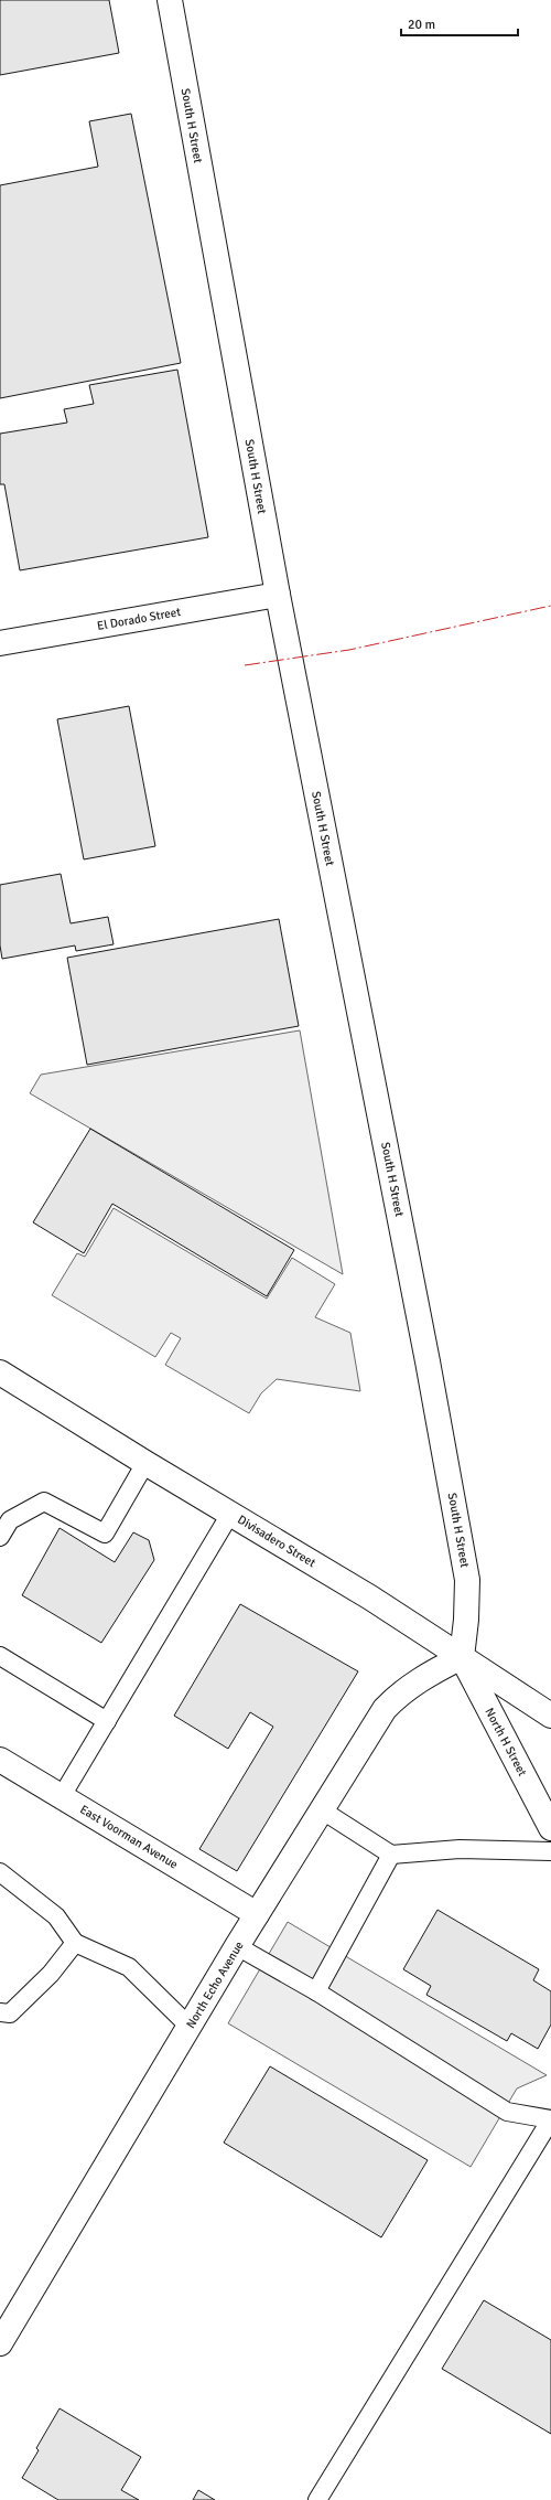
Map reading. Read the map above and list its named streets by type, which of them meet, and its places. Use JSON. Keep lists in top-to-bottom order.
{
  "streets": {
    "street": [
      "South H Street",
      "El Dorado Street",
      "Divisadero Street",
      "North H Street",
      "East Voorman Avenue",
      "North Echo Avenue"
    ]
  },
  "crossings": [
    ["South H Street", "El Dorado Street"],
    ["South H Street", "Divisadero Street"],
    ["South H Street", "North H Street"],
    ["South H Street", "North Echo Avenue"],
    ["Divisadero Street", "North H Street"],
    ["Divisadero Street", "North Echo Avenue"],
    ["North H Street", "North Echo Avenue"],
    ["East Voorman Avenue", "North Echo Avenue"]
  ],
  "scale_bar": "20 m"
}
